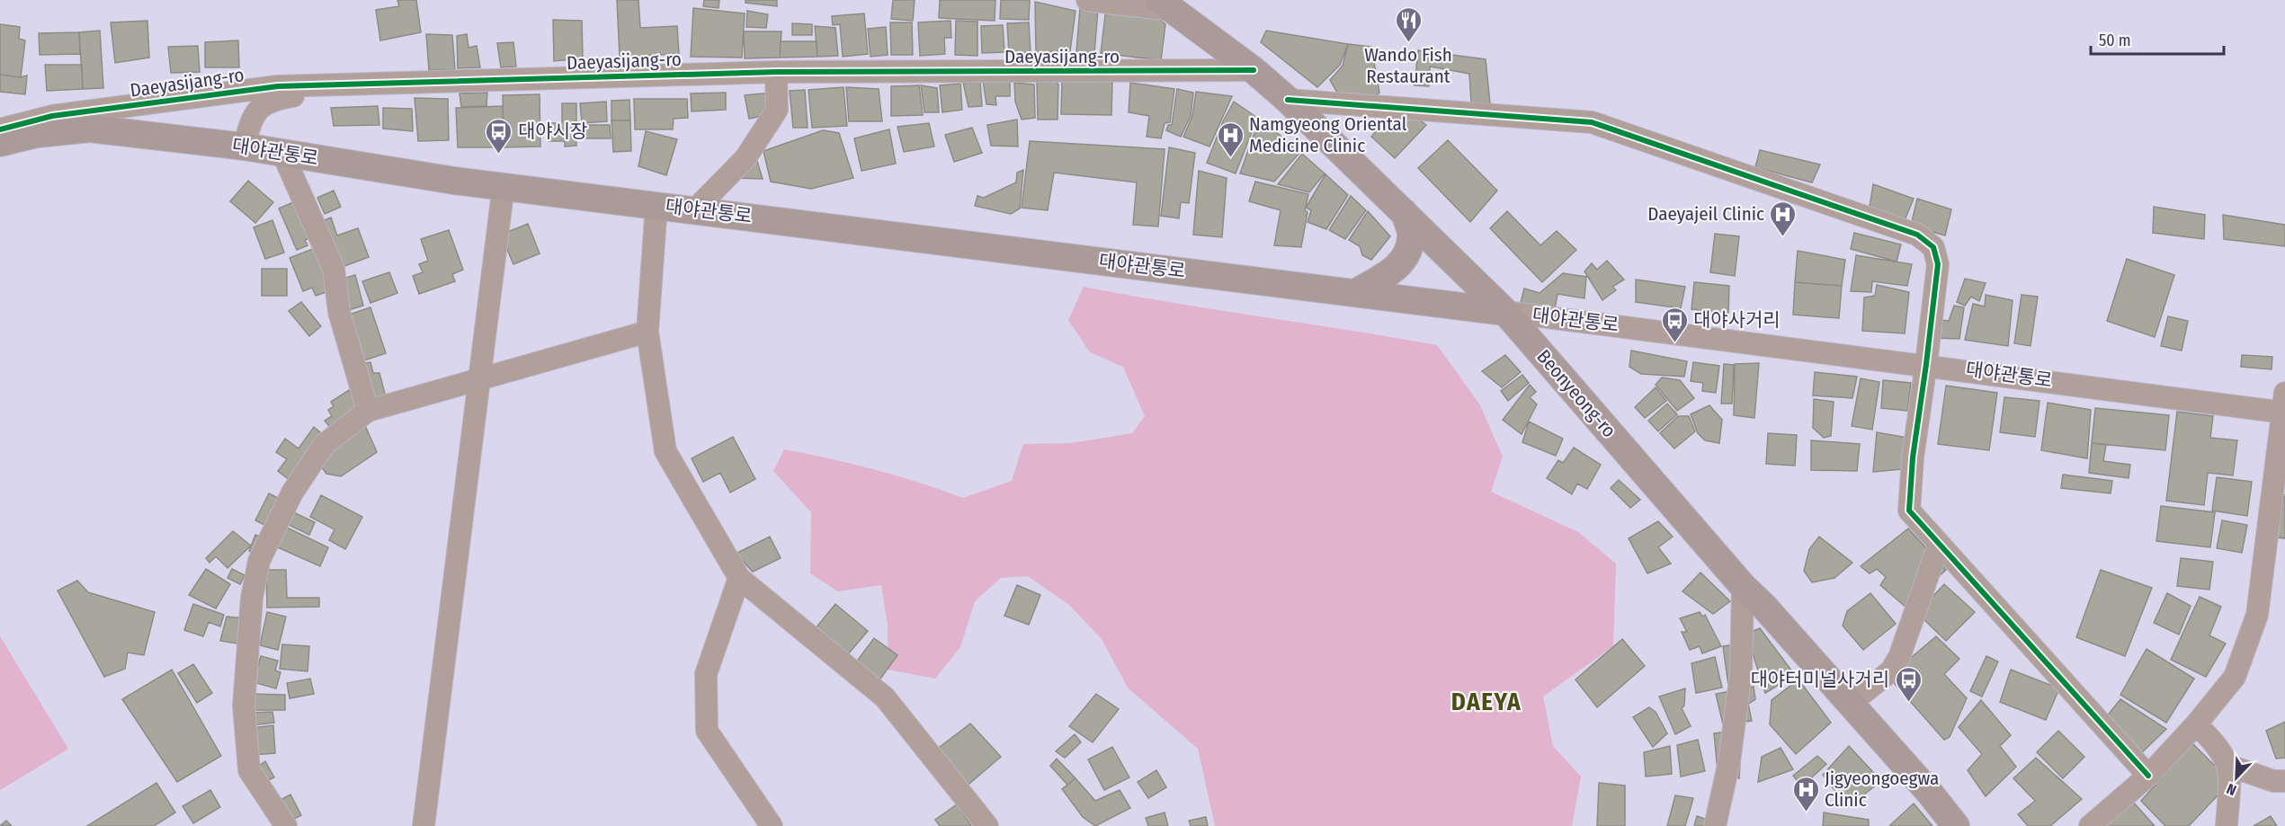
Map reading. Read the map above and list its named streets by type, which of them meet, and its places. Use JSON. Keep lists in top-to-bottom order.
{
  "streets": {
    "main road": ["대야관통로", "Beonyeong-ro"],
    "street": ["Daeyasijang-ro"]
  },
  "crossings": [
    ["Daeyasijang-ro", "Beonyeong-ro"],
    ["대야관통로", "Beonyeong-ro"]
  ],
  "districts": ["DAEYA"],
  "places": {
    "restaurant": ["Wando Fish Restaurant"],
    "bus stop": ["대야시장", "대야사거리", "대야터미널사거리"],
    "hospital": ["Namgyeong Oriental Medicine Clinic", "Daeyajeil Clinic", "Jigyeongoegwa Clinic"]
  },
  "scale_bar": "50 m",
  "north": "bottom left"
}
